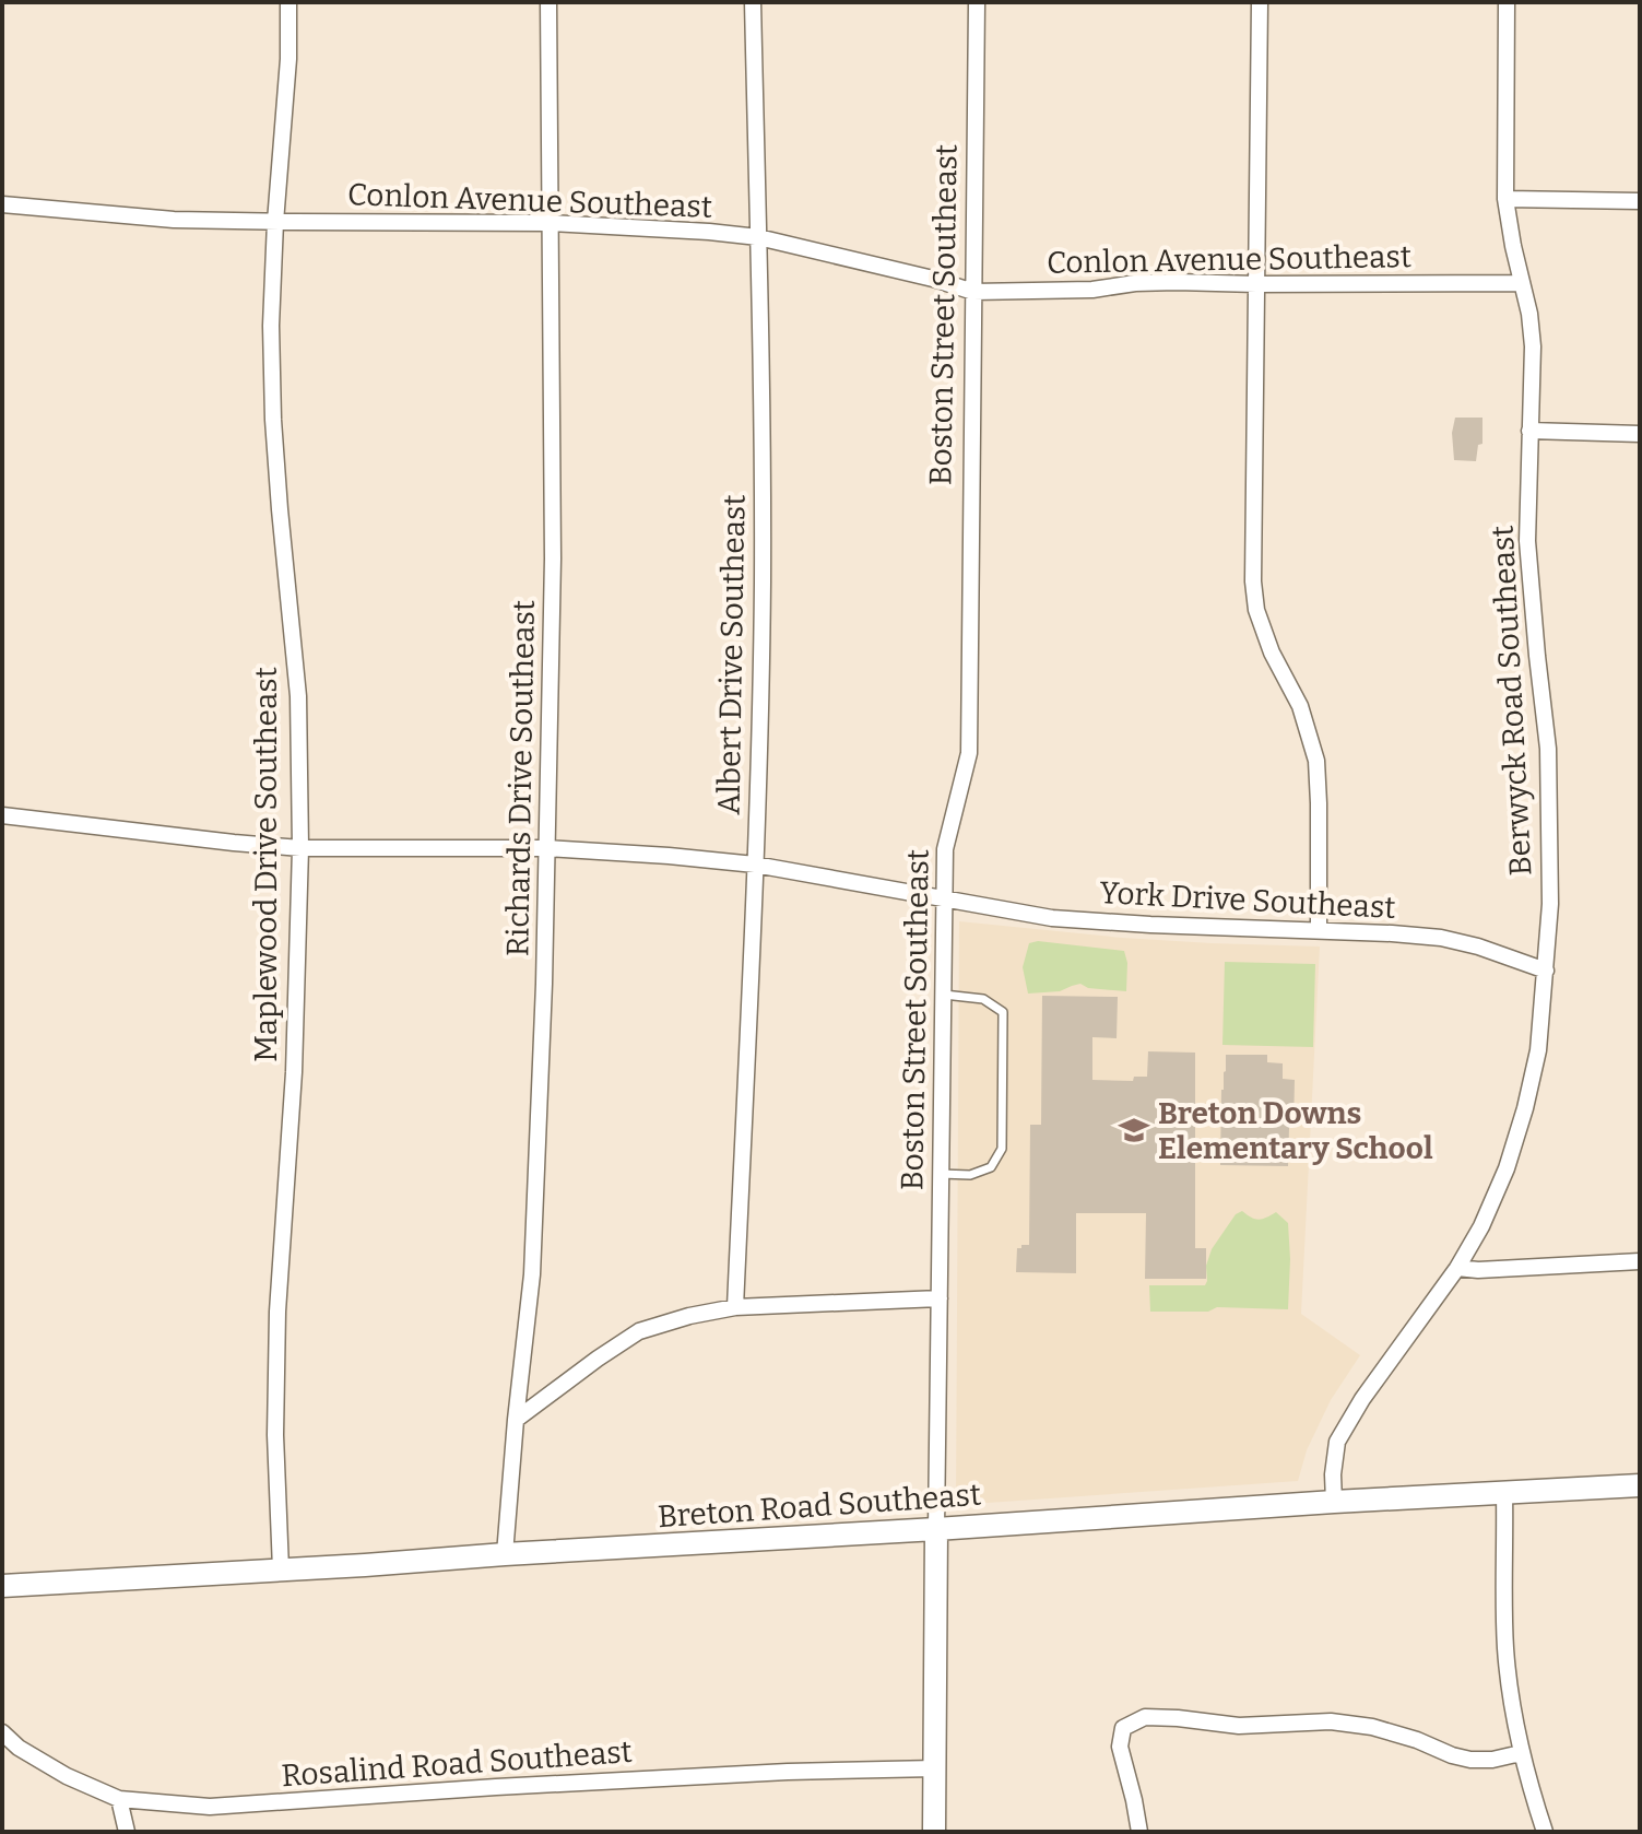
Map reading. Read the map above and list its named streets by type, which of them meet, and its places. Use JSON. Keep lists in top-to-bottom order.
{
  "streets": {
    "main road": ["Boston Street Southeast", "Breton Road Southeast"],
    "street": [
      "Conlon Avenue Southeast",
      "Albert Drive Southeast",
      "Berwyck Road Southeast",
      "Richards Drive Southeast",
      "Maplewood Drive Southeast",
      "York Drive Southeast",
      "Rosalind Road Southeast"
    ]
  },
  "crossings": [
    ["Conlon Avenue Southeast", "Boston Street Southeast"],
    ["Conlon Avenue Southeast", "Albert Drive Southeast"],
    ["Conlon Avenue Southeast", "Berwyck Road Southeast"],
    ["Conlon Avenue Southeast", "Richards Drive Southeast"],
    ["Conlon Avenue Southeast", "Maplewood Drive Southeast"],
    ["Boston Street Southeast", "York Drive Southeast"],
    ["Boston Street Southeast", "Breton Road Southeast"],
    ["Boston Street Southeast", "Rosalind Road Southeast"],
    ["Albert Drive Southeast", "York Drive Southeast"],
    ["Berwyck Road Southeast", "York Drive Southeast"],
    ["Berwyck Road Southeast", "Breton Road Southeast"],
    ["Richards Drive Southeast", "York Drive Southeast"],
    ["Richards Drive Southeast", "Breton Road Southeast"],
    ["Maplewood Drive Southeast", "York Drive Southeast"],
    ["Maplewood Drive Southeast", "Breton Road Southeast"]
  ],
  "places": {
    "school or university": ["Breton Downs Elementary School"]
  }
}
